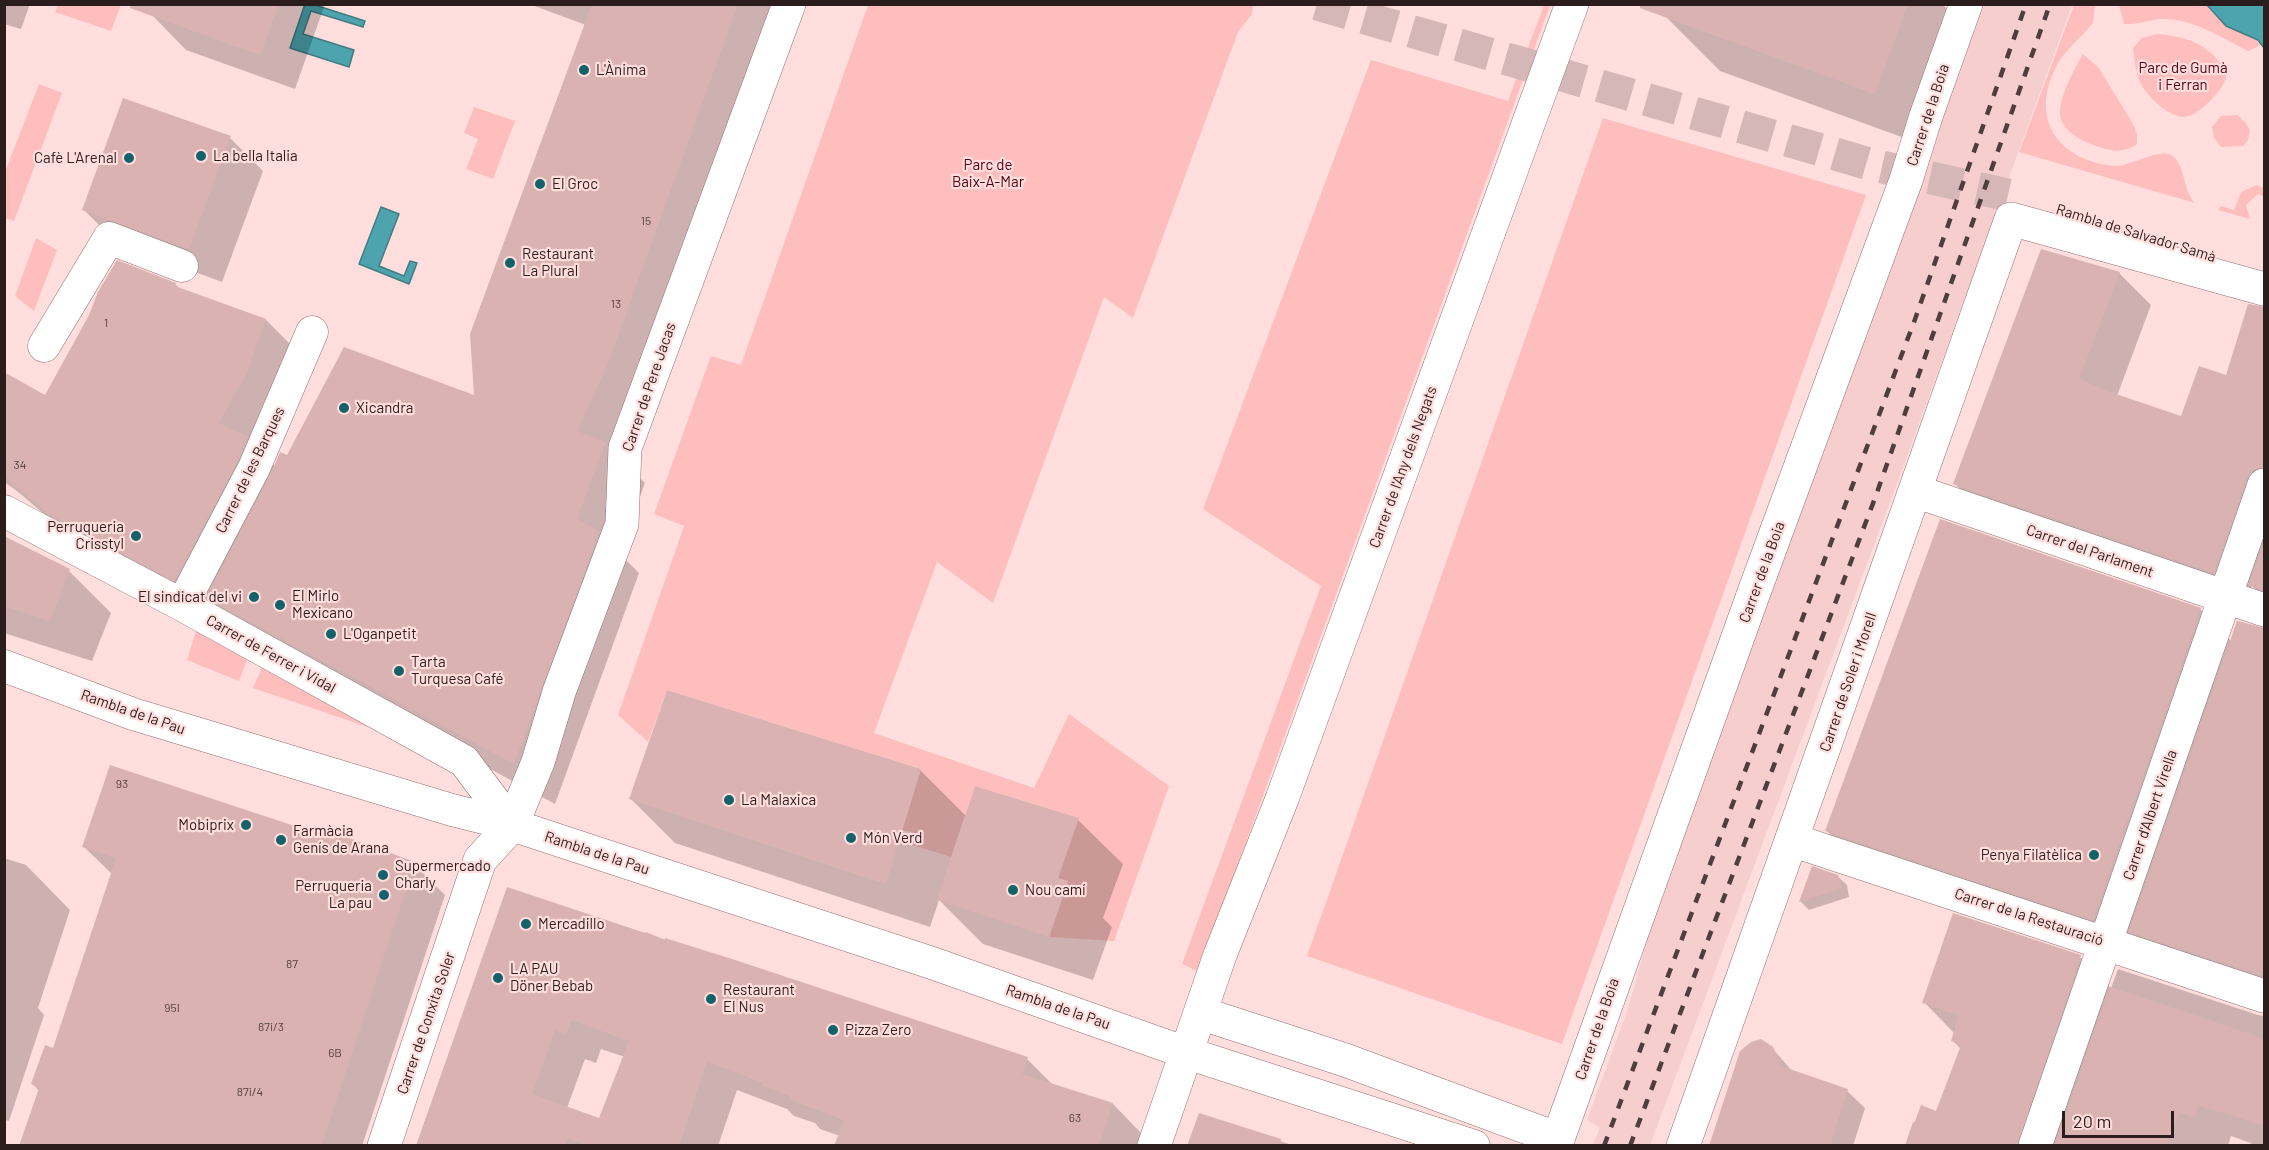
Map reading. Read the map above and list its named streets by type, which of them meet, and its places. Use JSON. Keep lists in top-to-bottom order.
{
  "streets": {
    "street": [
      "Carrer de la Boia",
      "Rambla de Salvador Samà",
      "Carrer de Pere Jacas",
      "Carrer de l'Any dels Negats",
      "Carrer de les Barques",
      "Carrer del Parlament",
      "Carrer de Ferrer i Vidal",
      "Carrer de Soler i Morell",
      "Rambla de la Pau",
      "Carrer d'Albert Virella",
      "Carrer de la Restauració",
      "Carrer de Conxita Soler"
    ]
  },
  "crossings": [
    ["Carrer de la Boia", "Carrer de l'Any dels Negats"],
    ["Rambla de Salvador Samà", "Carrer de Soler i Morell"],
    ["Carrer de Pere Jacas", "Carrer de Ferrer i Vidal"],
    ["Carrer de Pere Jacas", "Rambla de la Pau"],
    ["Carrer de Pere Jacas", "Carrer de Conxita Soler"],
    ["Carrer de les Barques", "Carrer de Ferrer i Vidal"],
    ["Carrer del Parlament", "Carrer de Soler i Morell"],
    ["Carrer del Parlament", "Carrer d'Albert Virella"],
    ["Carrer de Ferrer i Vidal", "Rambla de la Pau"],
    ["Carrer de Soler i Morell", "Carrer de la Restauració"],
    ["Carrer d'Albert Virella", "Carrer de la Restauració"]
  ],
  "parks": ["Parc de Gumà i Ferran", "Parc de Baix-A-Mar"],
  "places": [
    "L'Ànima",
    "La bella Italia",
    "Cafè L'Arenal",
    "El Groc",
    "Restaurant La Plural",
    "Xicandra",
    "Perruqueria Crisstyl",
    "El sindicat del vi",
    "El Mirlo Mexicano",
    "L'Oganpetit",
    "Tarta Turquesa Café",
    "La Malaxica",
    "Mobiprix",
    "Món Verd",
    "Farmàcia Genís de Arana",
    "Penya Filatèlica",
    "Supermercado Charly",
    "Nou camí",
    "Perruqueria La pau",
    "Mercadillo",
    "LA PAU Döner Bebab",
    "Restaurant El Nus",
    "Pizza Zero"
  ],
  "house_numbers": [
    "15",
    "13",
    "1",
    "34",
    "93",
    "87",
    "95I",
    "87i/3",
    "6B",
    "87i/4",
    "63"
  ],
  "scale_bar": "20 m"
}
